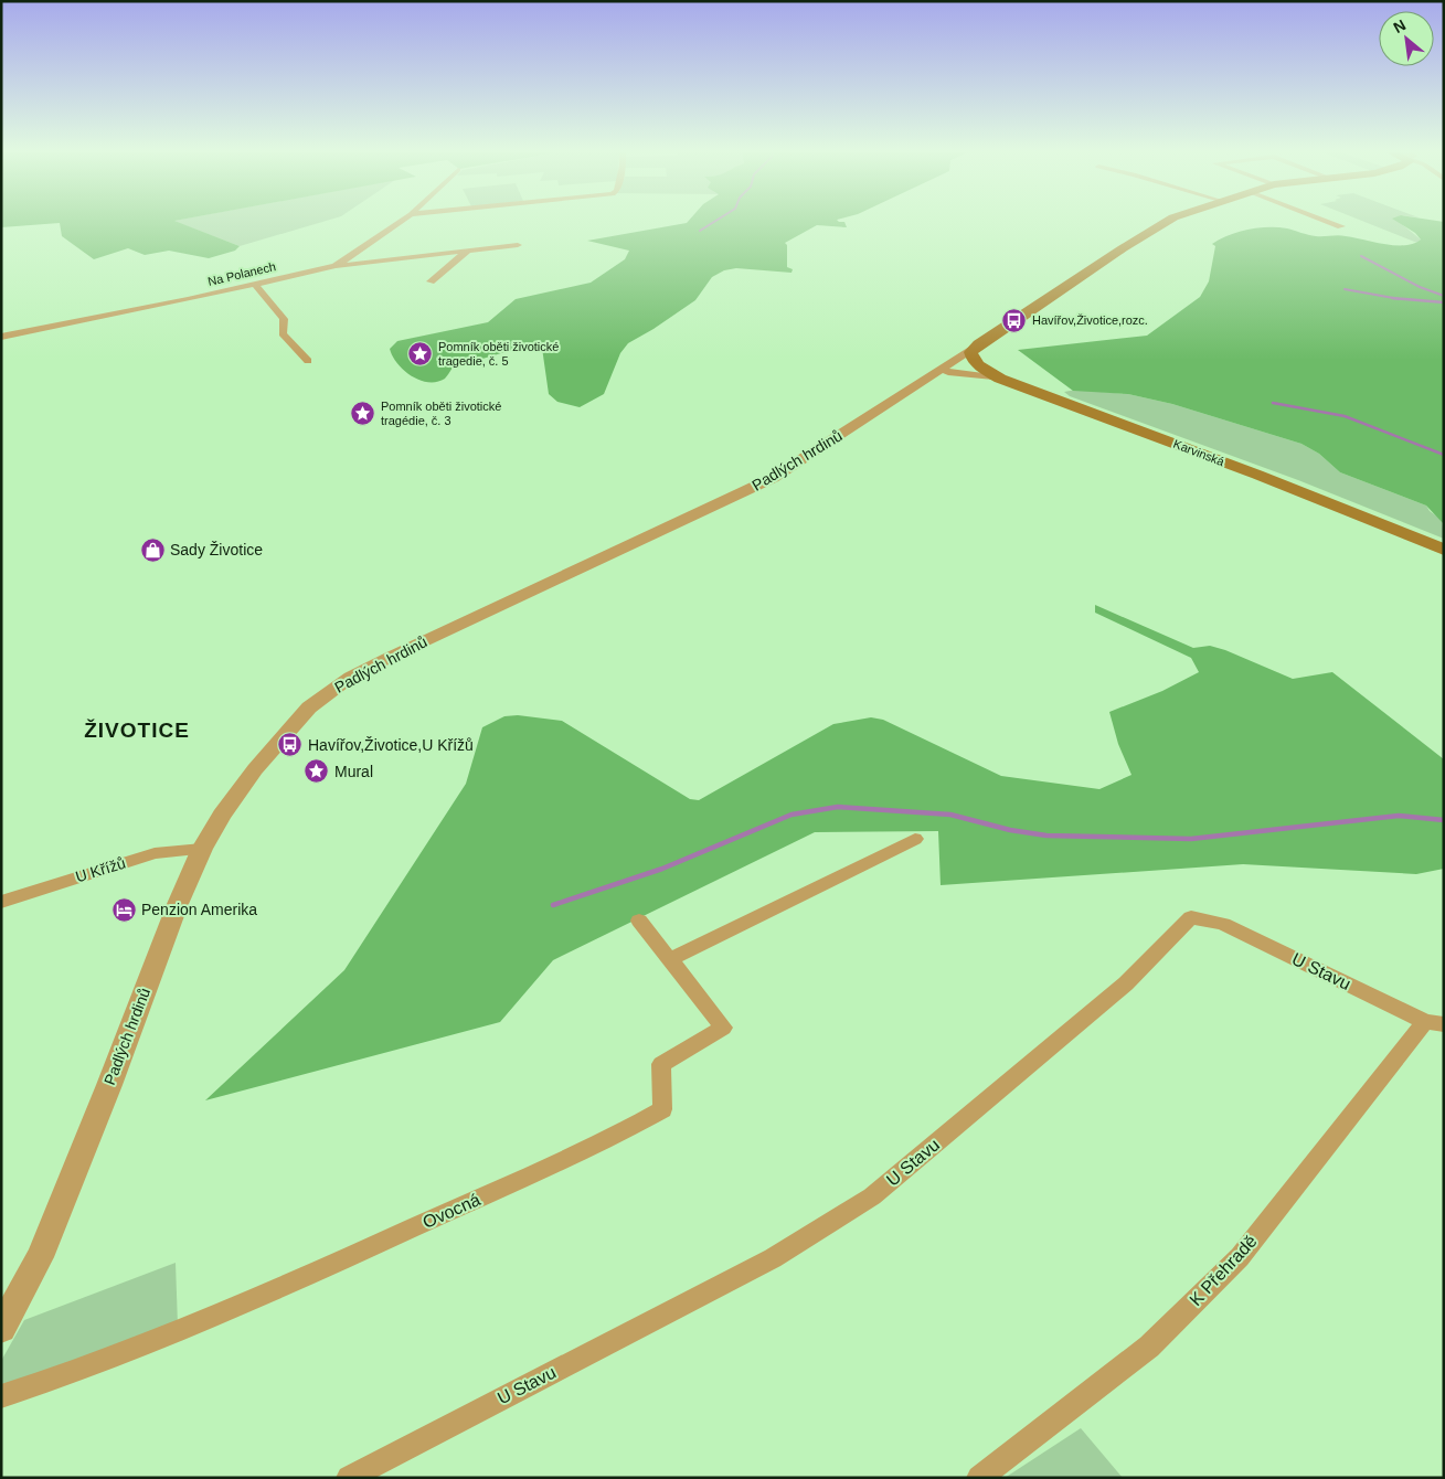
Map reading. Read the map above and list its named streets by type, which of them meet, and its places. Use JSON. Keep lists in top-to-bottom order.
{
  "streets": {
    "main road": ["Karvinská", "Padlých hrdinů"],
    "street": [
      "Na Polanech",
      "U Křížů",
      "U Stavu",
      "Ovocná",
      "K Přehradě"
    ]
  },
  "crossings": [
    ["Karvinská", "Padlých hrdinů"],
    ["Padlých hrdinů", "U Křížů"],
    ["U Stavu", "K Přehradě"]
  ],
  "districts": ["ŽIVOTICE"],
  "places": {
    "bus stop": ["Havířov,Životice,rozc.", "Havířov,Životice,U Křížů"],
    "place": ["Pomník oběti životické tragedie, č. 5", "Pomník oběti životické tragédie, č. 3", "Mural"],
    "shop": ["Sady Životice"],
    "hotel": ["Penzion Amerika"]
  },
  "north": "top left"
}
